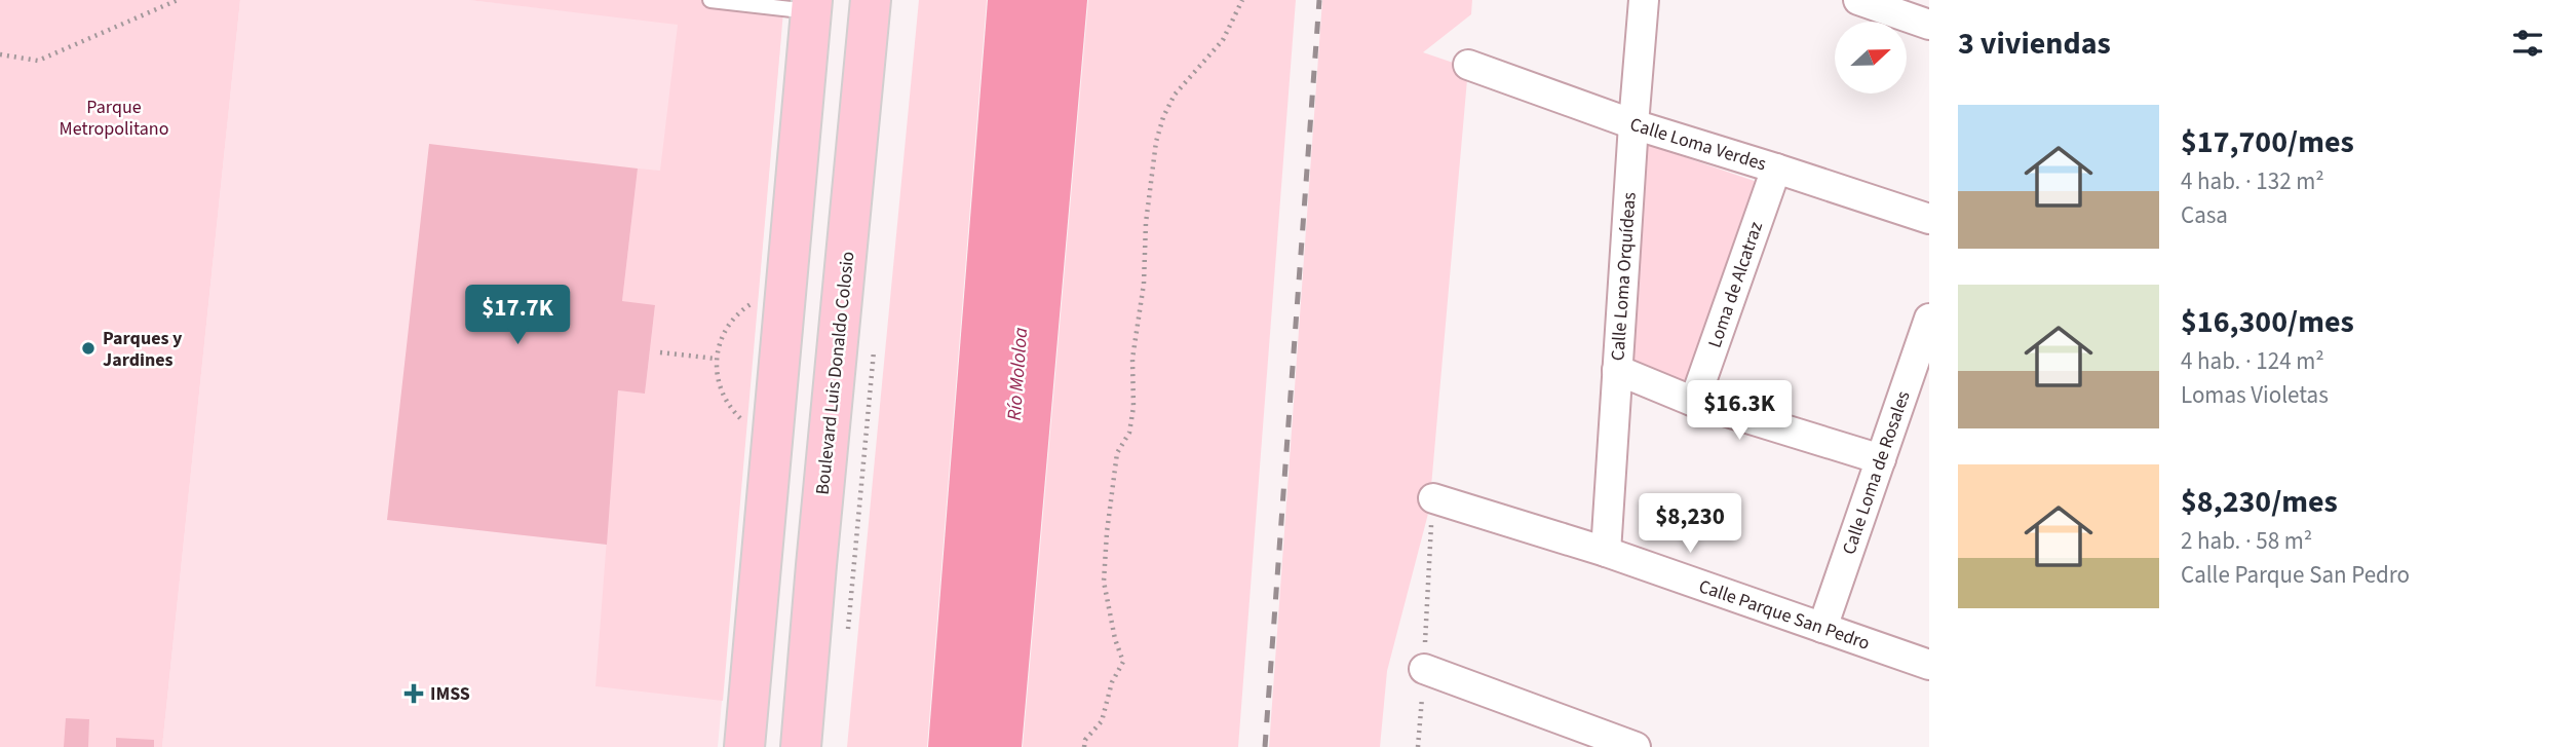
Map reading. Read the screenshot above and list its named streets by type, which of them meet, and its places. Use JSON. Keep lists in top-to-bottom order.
{
  "streets": {
    "main road": ["Boulevard Luis Donaldo Colosio"],
    "street": [
      "Calle Loma Verdes",
      "Calle Loma Orquídeas",
      "Loma de Alcatraz",
      "Calle Loma de Rosales",
      "Calle Parque San Pedro"
    ]
  },
  "crossings": [
    ["Calle Loma Verdes", "Calle Loma Orquídeas"],
    ["Calle Loma Verdes", "Loma de Alcatraz"],
    ["Calle Loma Orquídeas", "Calle Parque San Pedro"],
    ["Calle Loma de Rosales", "Calle Parque San Pedro"]
  ],
  "water": ["Río Mololoa"],
  "parks": ["Parque Metropolitano"],
  "places": {
    "other": ["Parques y Jardines"],
    "health": ["IMSS"]
  },
  "north": "right",
  "page": {
    "heading": "3 viviendas",
    "list": [
      {
        "name": "$17,700/mes",
        "note": "4 hab. · 132 m² · Casa"
      },
      {
        "name": "$16,300/mes",
        "note": "4 hab. · 124 m² · Lomas Violetas"
      },
      {
        "name": "$8,230/mes",
        "note": "2 hab. · 58 m² · Calle Parque San Pedro"
      }
    ],
    "price": ["$17.7K", "$16.3K", "$8,230"]
  }
}
